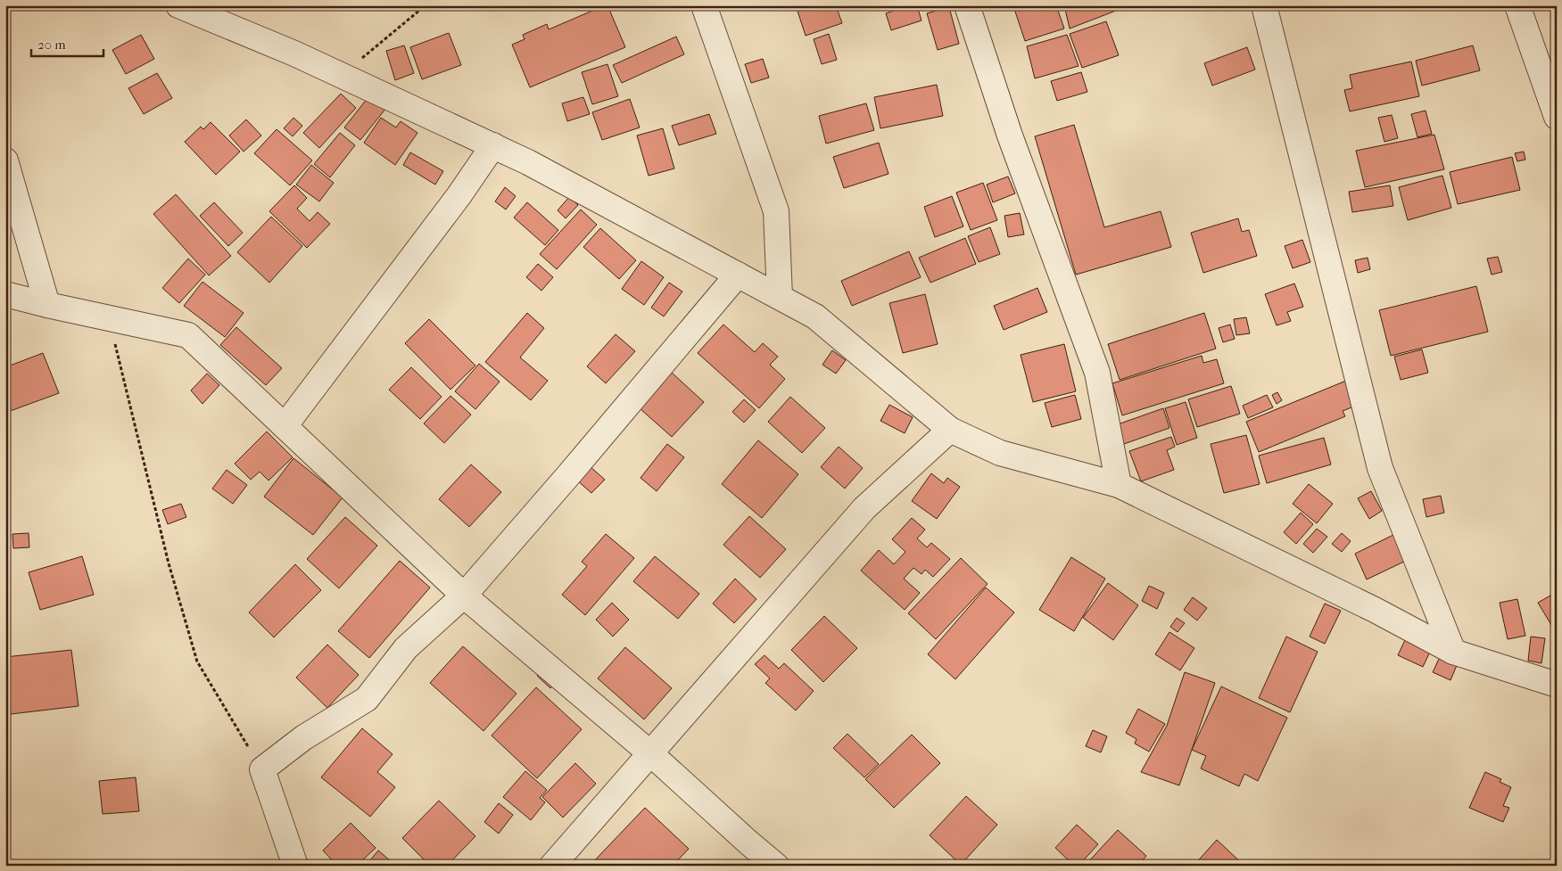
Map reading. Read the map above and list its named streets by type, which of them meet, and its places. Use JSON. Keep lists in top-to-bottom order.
{
  "scale_bar": "20 m"
}
